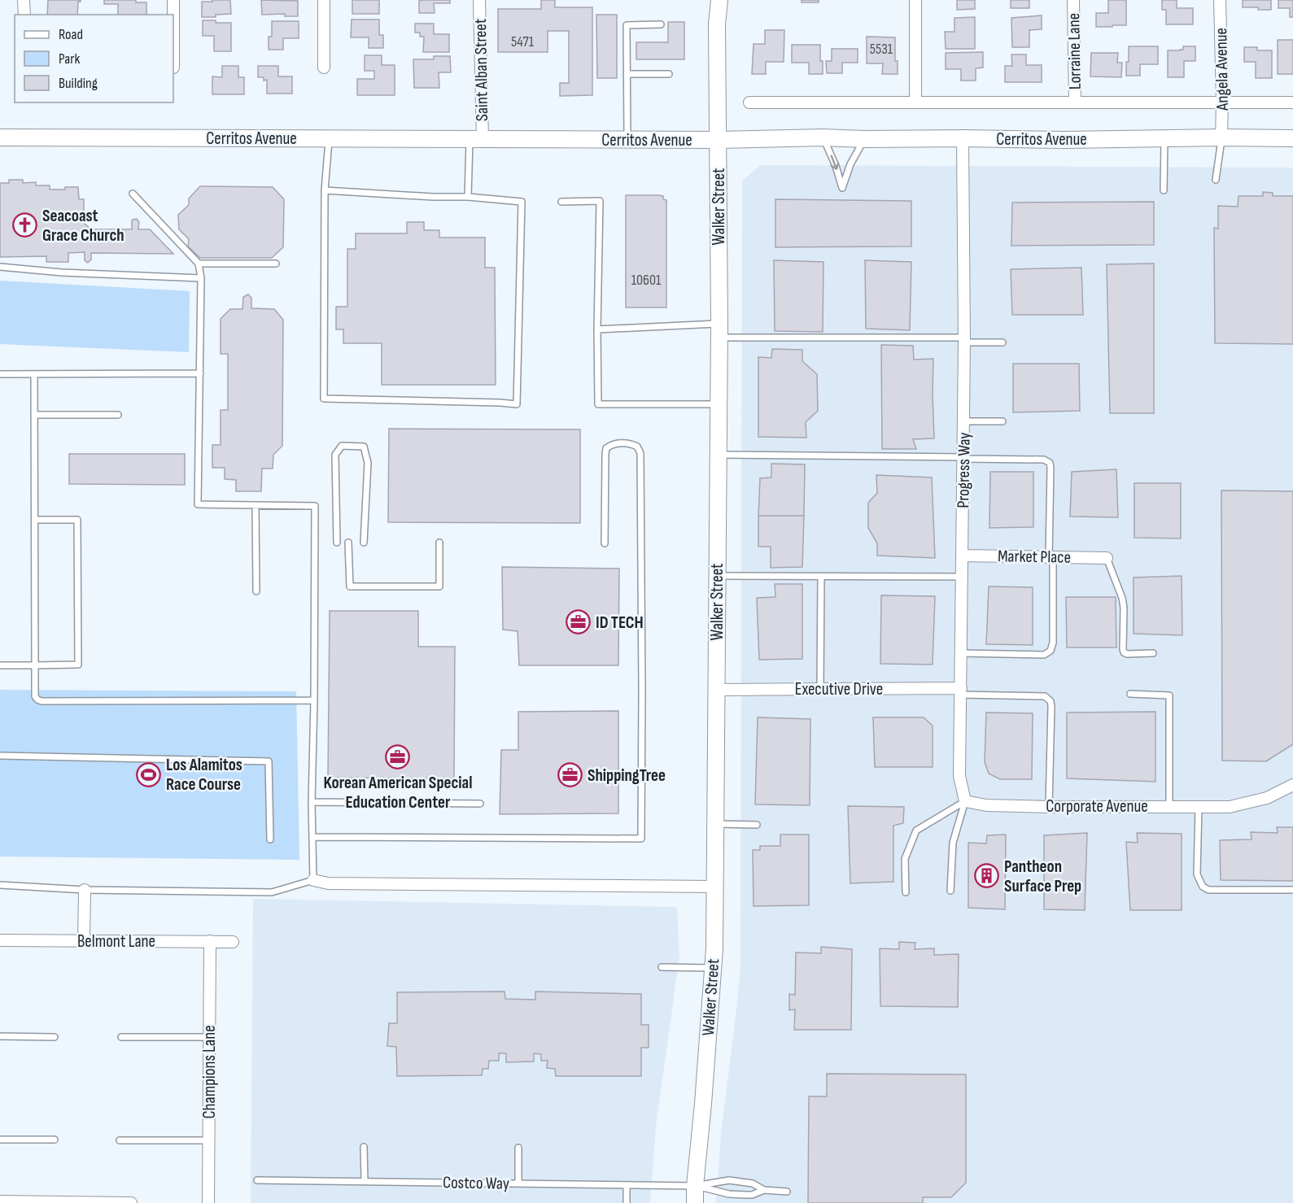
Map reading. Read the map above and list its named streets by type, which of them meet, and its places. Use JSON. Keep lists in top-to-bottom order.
{
  "streets": {
    "main road": ["Cerritos Avenue", "Walker Street"],
    "street": [
      "Lorraine Lane",
      "Angela Avenue",
      "Saint Alban Street",
      "Progress Way",
      "Market Place",
      "Executive Drive",
      "Corporate Avenue",
      "Belmont Lane",
      "Champions Lane"
    ],
    "lane": ["Costco Way"]
  },
  "crossings": [
    ["Angela Avenue", "Cerritos Avenue"],
    ["Saint Alban Street", "Cerritos Avenue"],
    ["Cerritos Avenue", "Walker Street"],
    ["Cerritos Avenue", "Progress Way"],
    ["Walker Street", "Executive Drive"],
    ["Walker Street", "Costco Way"],
    ["Progress Way", "Market Place"],
    ["Progress Way", "Executive Drive"],
    ["Progress Way", "Corporate Avenue"],
    ["Belmont Lane", "Champions Lane"]
  ],
  "places": {
    "church": ["Seacoast Grace Church"],
    "office": ["ID TECH", "Korean American Special Education Center", "ShippingTree"],
    "sports": ["Los Alamitos Race Course"],
    "building": ["Pantheon Surface Prep"]
  },
  "house_numbers": ["5471", "5531", "10601"],
  "legend": ["Road", "Park", "Building"]
}
